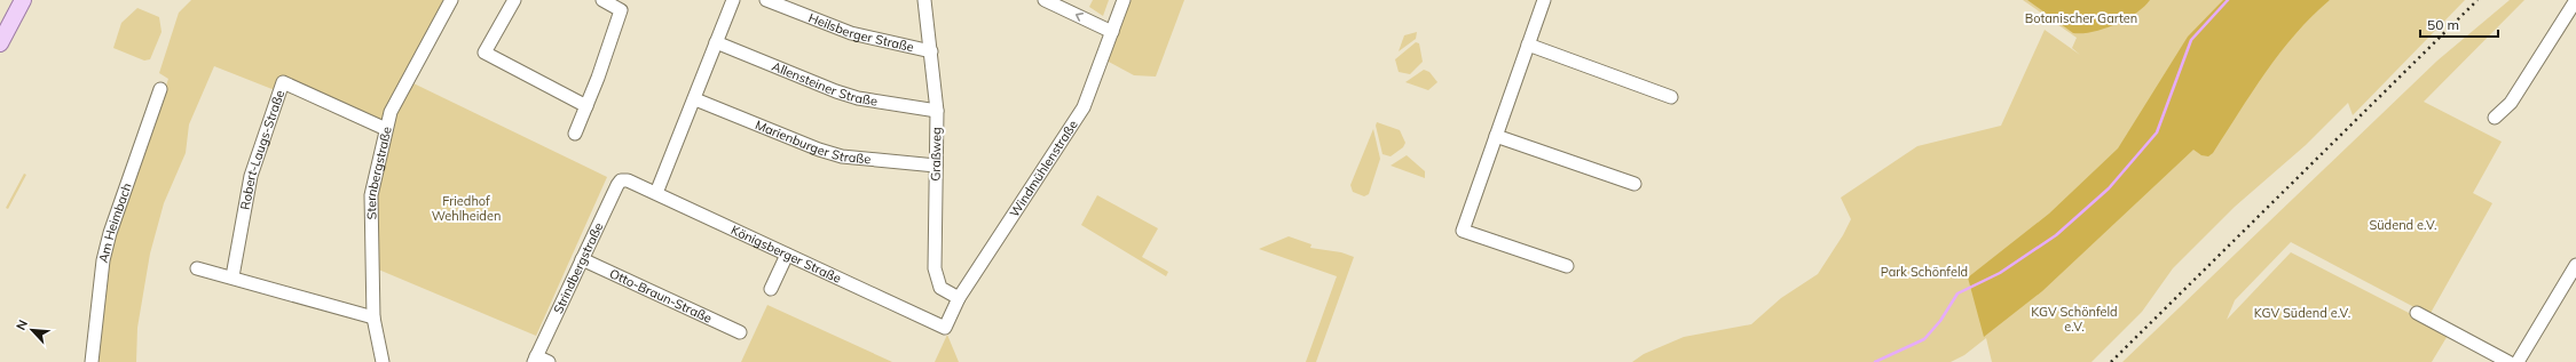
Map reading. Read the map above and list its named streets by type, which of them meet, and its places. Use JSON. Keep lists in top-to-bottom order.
{
  "streets": {
    "street": [
      "Heilsberger Straße",
      "Allensteiner Straße",
      "Marienburger Straße",
      "Robert-Laugs-Straße",
      "Graßweg",
      "Windmühlenstraße",
      "Sternbergstraße",
      "Am Heimbach",
      "Königsberger Straße",
      "Strindbergstraße",
      "Otto-Braun-Straße"
    ]
  },
  "crossings": [
    ["Heilsberger Straße", "Graßweg"],
    ["Allensteiner Straße", "Graßweg"],
    ["Marienburger Straße", "Graßweg"],
    ["Robert-Laugs-Straße", "Sternbergstraße"],
    ["Graßweg", "Windmühlenstraße"],
    ["Windmühlenstraße", "Königsberger Straße"],
    ["Königsberger Straße", "Strindbergstraße"],
    ["Strindbergstraße", "Otto-Braun-Straße"]
  ],
  "parks": [
    "Botanischer Garten",
    "Friedhof Wehlheiden",
    "Südend e.V.",
    "Park Schönfeld",
    "KGV Schönfeld e.V.",
    "KGV Südend e.V."
  ],
  "scale_bar": "50 m",
  "north": "top left"
}
